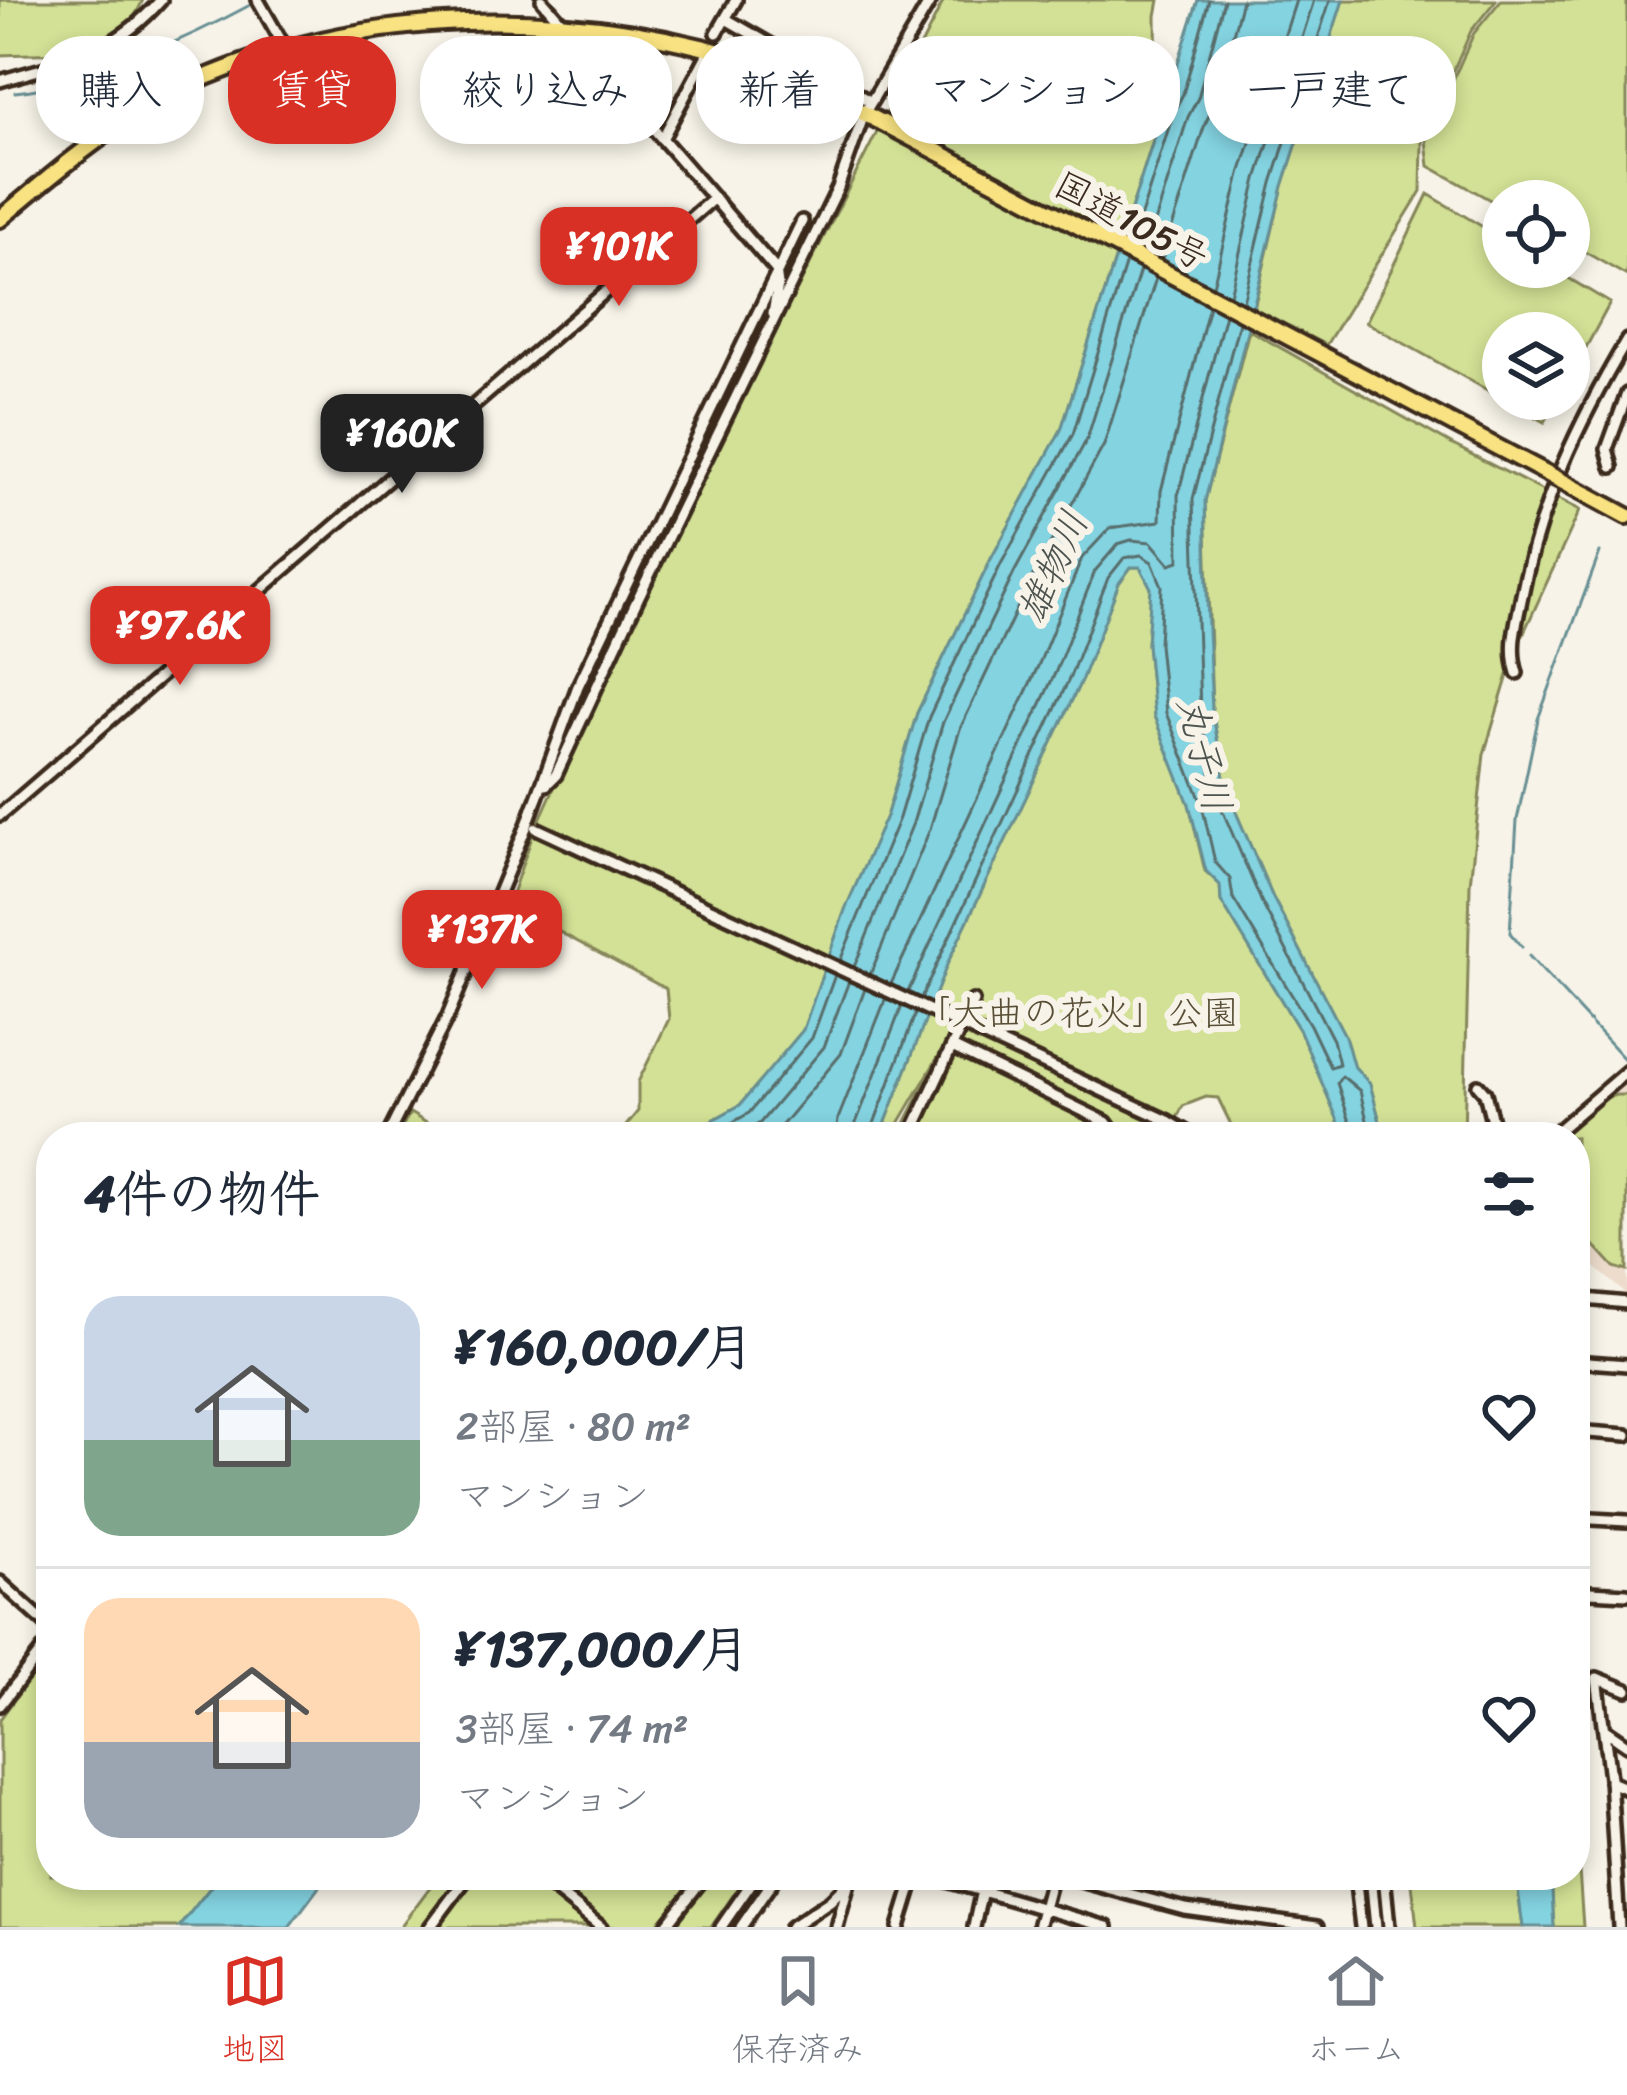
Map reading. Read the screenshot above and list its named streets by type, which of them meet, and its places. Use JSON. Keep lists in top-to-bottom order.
{
  "streets": {
    "highway": ["国道105号"]
  },
  "water": ["雄物川", "丸子川"],
  "parks": ["「大曲の花火」公園"],
  "page": {
    "chip": [
      "購入",
      "賃貸",
      "絞り込み",
      "新着",
      "マンション",
      "一戸建て"
    ],
    "price": [
      "¥101K",
      "¥160K",
      "¥97.6K",
      "¥137K"
    ],
    "heading": "4件の物件",
    "list": [
      {
        "name": "¥160,000/月",
        "note": "2部屋 · 80 m² · マンション"
      },
      {
        "name": "¥137,000/月",
        "note": "3部屋 · 74 m² · マンション"
      }
    ],
    "tabs": ["地図", "保存済み", "ホーム"]
  }
}
